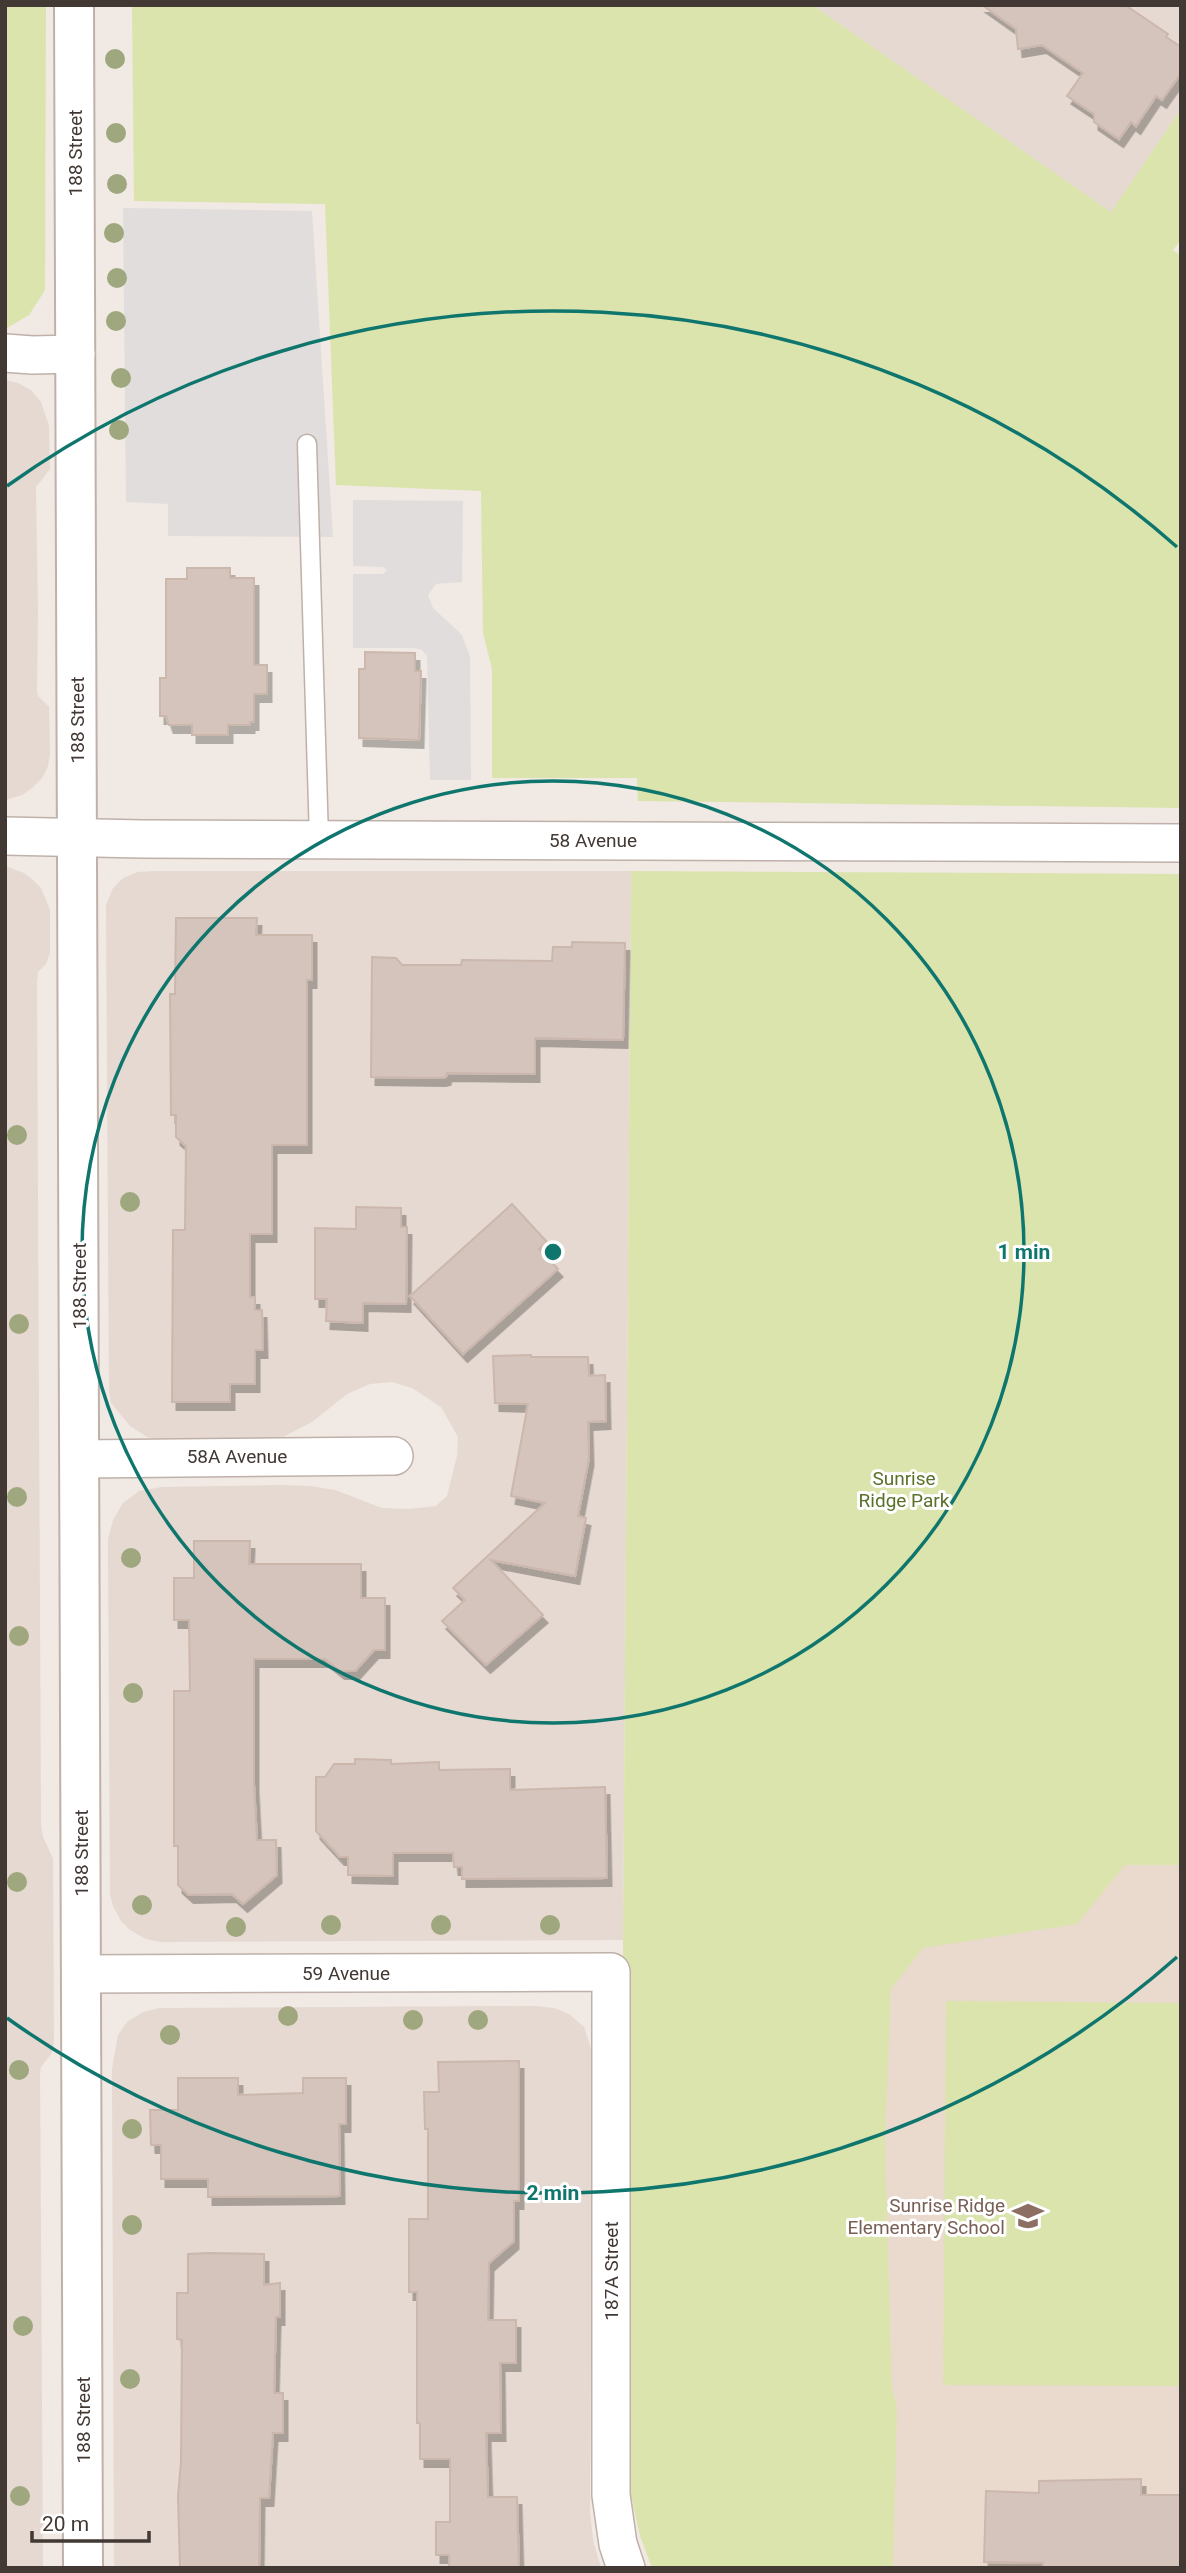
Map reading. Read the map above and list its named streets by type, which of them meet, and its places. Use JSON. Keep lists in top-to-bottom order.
{
  "streets": {
    "street": [
      "188 Street",
      "58 Avenue",
      "58A Avenue",
      "59 Avenue",
      "187A Street"
    ]
  },
  "crossings": [
    ["188 Street", "58 Avenue"],
    ["188 Street", "58A Avenue"],
    ["188 Street", "59 Avenue"],
    ["59 Avenue", "187A Street"]
  ],
  "parks": ["Sunrise Ridge Park"],
  "places": {
    "school or university": ["Sunrise Ridge Elementary School"]
  },
  "scale_bar": "20 m",
  "rings": ["1 min", "2 min"]
}
